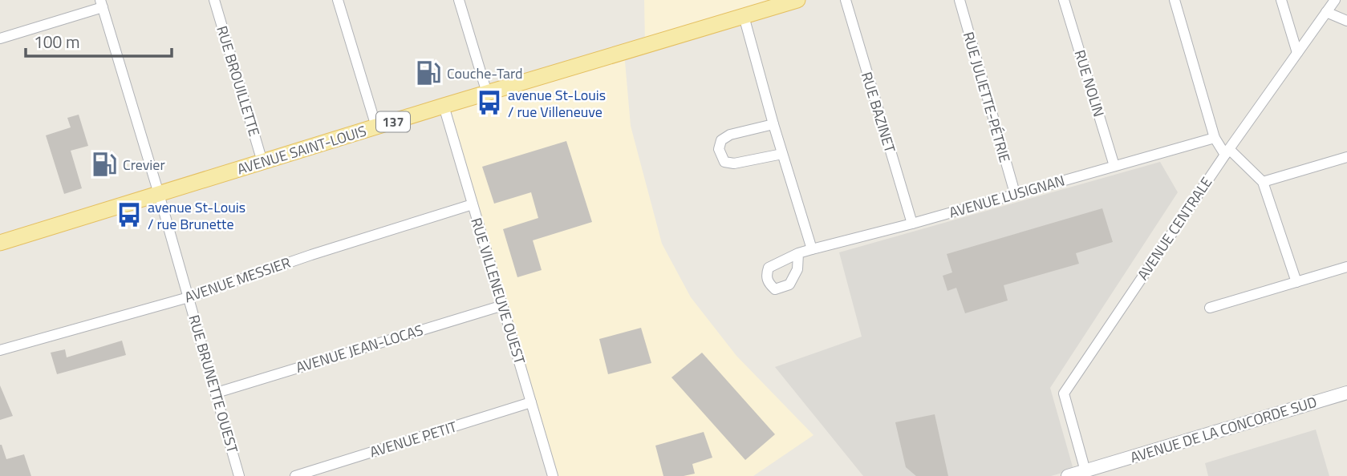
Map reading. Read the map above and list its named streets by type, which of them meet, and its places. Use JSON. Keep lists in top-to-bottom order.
{
  "streets": {
    "main road": ["137", "AVENUE SAINT-LOUIS"],
    "street": [
      "RUE BROUILLETTE",
      "RUE NOLIN",
      "RUE JULIETTE-PÉTRIE",
      "RUE BAZINET",
      "AVENUE LUSIGNAN",
      "AVENUE CENTRALE",
      "AVENUE MESSIER",
      "RUE VILLENEUVE OUEST",
      "AVENUE JEAN-LOCAS",
      "RUE BRUNETTE OUEST",
      "AVENUE DE LA CONCORDE SUD",
      "AVENUE PETIT"
    ]
  },
  "crossings": [
    ["RUE BROUILLETTE", "AVENUE SAINT-LOUIS"],
    ["RUE NOLIN", "AVENUE LUSIGNAN"],
    ["RUE JULIETTE-PÉTRIE", "AVENUE LUSIGNAN"],
    ["RUE BAZINET", "AVENUE LUSIGNAN"],
    ["AVENUE SAINT-LOUIS", "RUE VILLENEUVE OUEST"],
    ["AVENUE SAINT-LOUIS", "RUE BRUNETTE OUEST"],
    ["AVENUE CENTRALE", "AVENUE DE LA CONCORDE SUD"],
    ["AVENUE MESSIER", "RUE VILLENEUVE OUEST"],
    ["AVENUE MESSIER", "RUE BRUNETTE OUEST"],
    ["RUE VILLENEUVE OUEST", "AVENUE JEAN-LOCAS"],
    ["RUE VILLENEUVE OUEST", "AVENUE PETIT"],
    ["AVENUE JEAN-LOCAS", "RUE BRUNETTE OUEST"]
  ],
  "places": {
    "fuel station": ["Couche-Tard", "Crevier"],
    "bus stop": ["avenue St-Louis / rue Villeneuve", "avenue St-Louis / rue Brunette"]
  },
  "scale_bar": "100 m"
}
